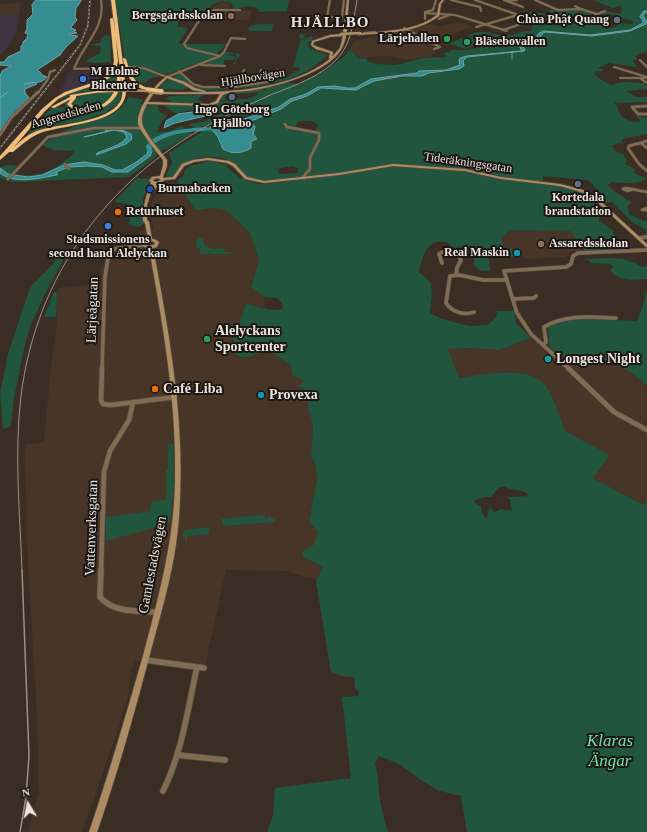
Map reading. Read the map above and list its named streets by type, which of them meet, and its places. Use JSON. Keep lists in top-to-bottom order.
{
  "streets": {
    "highway": ["Angeredsleden"],
    "street": [
      "Hjällbovägen",
      "Tideräkningsgatan",
      "Lärjeågatan",
      "Vattenverksgatan",
      "Gamlestadsvägen"
    ]
  },
  "crossings": [
    ["Tideräkningsgatan", "Gamlestadsvägen"],
    ["Lärjeågatan", "Vattenverksgatan"],
    ["Vattenverksgatan", "Gamlestadsvägen"]
  ],
  "districts": ["HJÄLLBO"],
  "parks": ["Klaras Ängar"],
  "places": [
    "Bergsgårdsskolan",
    "Chùa Phật Quang",
    "Lärjehallen",
    "Bläsebovallen",
    "M Holms Bilcenter",
    "Ingo Göteborg Hjällbo",
    "Kortedala brandstation",
    "Burmabacken",
    "Returhuset",
    "Stadsmissionens second hand Alelyckan",
    "Assaredsskolan",
    "Real Maskin",
    "Alelyckans Sportcenter",
    "Longest Night",
    "Café Liba",
    "Provexa"
  ],
  "north": "top"
}
